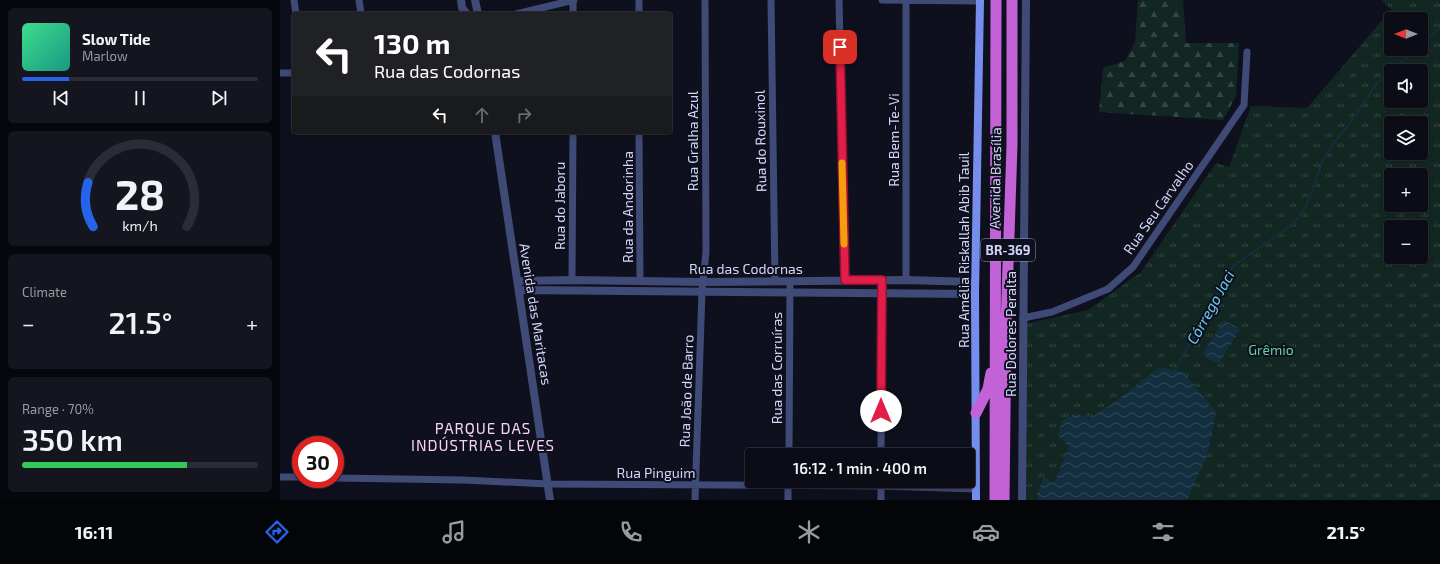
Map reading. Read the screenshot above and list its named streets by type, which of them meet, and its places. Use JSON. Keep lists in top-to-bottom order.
{
  "streets": {
    "highway": ["Avenida Brasília", "BR-369"],
    "main road": ["Rua Amélia Riskallah Abib Tauil"],
    "street": [
      "Rua Bem-Te-Vi",
      "Rua Gralha Azul",
      "Rua do Rouxinol",
      "Rua do Jaboru",
      "Rua da Andorinha",
      "Rua Seu Carvalho",
      "Rua das Codornas",
      "Avenida das Maritacas",
      "Rua Dolores Peralta",
      "Rua das Corruíras",
      "Rua João de Barro",
      "Rua Pinguim"
    ]
  },
  "crossings": [
    ["Rua Bem-Te-Vi", "Rua das Codornas"],
    ["Rua Gralha Azul", "Rua das Codornas"],
    ["Rua Gralha Azul", "Rua João de Barro"],
    ["Rua do Rouxinol", "Rua das Codornas"],
    ["Rua do Jaboru", "Rua das Codornas"],
    ["Rua da Andorinha", "Rua das Codornas"],
    ["Rua Seu Carvalho", "Rua Dolores Peralta"],
    ["Rua Amélia Riskallah Abib Tauil", "Rua das Codornas"],
    ["Rua Amélia Riskallah Abib Tauil", "Rua Pinguim"],
    ["Rua das Codornas", "Avenida das Maritacas"],
    ["Rua das Codornas", "Rua das Corruíras"],
    ["Rua das Codornas", "Rua João de Barro"],
    ["Avenida das Maritacas", "Rua Pinguim"],
    ["Rua João de Barro", "Rua Pinguim"]
  ],
  "districts": ["PARQUE DAS INDÚSTRIAS LEVES"],
  "water": ["Córrego Jaci"],
  "parks": ["Grêmio"],
  "north": "left",
  "page": {
    "map_buttons": ["+", "−"],
    "turn": ["130 m", "Rua das Codornas"],
    "song": ["Slow Tide", "Marlow"],
    "tile": [
      "Climate",
      ["Range · 70%", "350 km"]
    ],
    "heat": ["−", "21.5°", "+"],
    "limit": "30",
    "trip": "16:12 · 1 min · 400 m",
    "tabs": ["16:11", "21.5°"],
    "gauge": ["28", "km/h"]
  }
}
